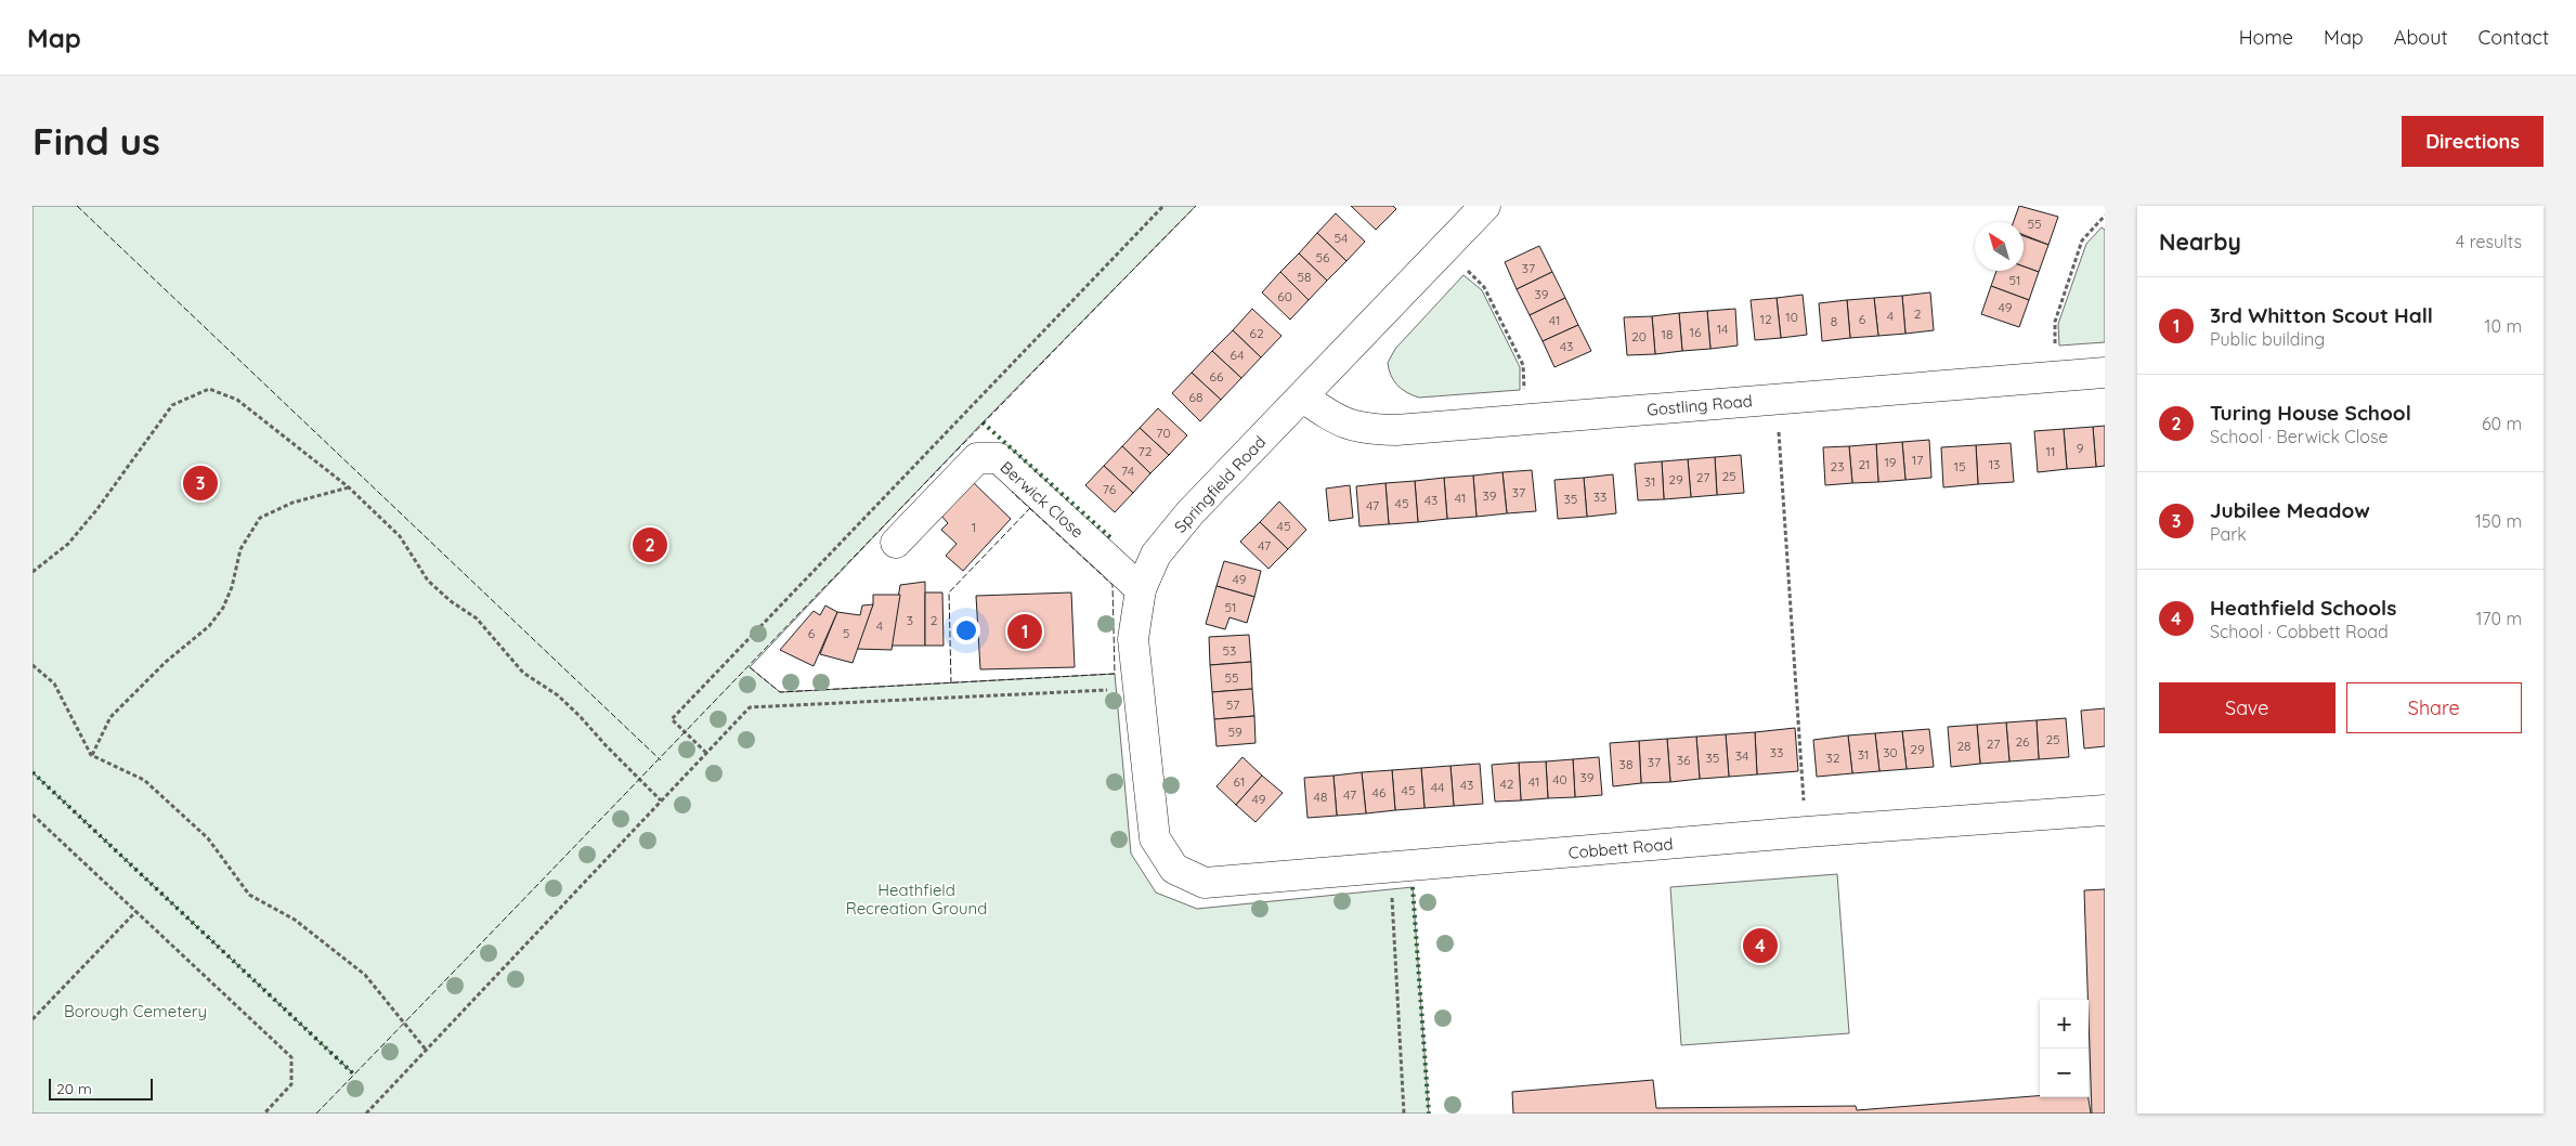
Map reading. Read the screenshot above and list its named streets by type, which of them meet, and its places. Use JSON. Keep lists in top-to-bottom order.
{
  "streets": {
    "street": [
      "Gostling Road",
      "Springfield Road",
      "Berwick Close",
      "Cobbett Road"
    ]
  },
  "crossings": [
    ["Gostling Road", "Springfield Road"],
    ["Springfield Road", "Berwick Close"],
    ["Springfield Road", "Cobbett Road"]
  ],
  "parks": ["Heathfield Recreation Ground", "Borough Cemetery"],
  "house_numbers": [
    "55",
    "54",
    "56",
    "37",
    "58",
    "51",
    "39",
    "60",
    "49",
    "2",
    "4",
    "10",
    "12",
    "6",
    "41",
    "8",
    "14",
    "16",
    "62",
    "18",
    "20",
    "43",
    "64",
    "66",
    "68",
    "70",
    "9",
    "72",
    "11",
    "17",
    "19",
    "21",
    "13",
    "23",
    "15",
    "74",
    "25",
    "27",
    "29",
    "31",
    "76",
    "37",
    "39",
    "33",
    "41",
    "35",
    "43",
    "45",
    "47",
    "45",
    "1",
    "47",
    "49",
    "51",
    "3",
    "2",
    "4",
    "6",
    "5",
    "53",
    "55",
    "57",
    "59",
    "25",
    "26",
    "27",
    "28",
    "29",
    "33",
    "30",
    "31",
    "34",
    "35",
    "32",
    "36",
    "37",
    "38",
    "39",
    "40",
    "61",
    "41",
    "42",
    "43",
    "44",
    "45",
    "46",
    "47",
    "48",
    "49"
  ],
  "scale_bar": "20 m",
  "north": "top left",
  "page": {
    "header": "Map",
    "nav": [
      "Home",
      "Map",
      "About",
      "Contact"
    ],
    "buttons": [
      "Directions",
      ["Save", "Share"]
    ],
    "title": "Find us",
    "heading": ["Nearby", "4 results"],
    "list": [
      {
        "mark": "1",
        "name": "3rd Whitton Scout Hall",
        "note": "Public building",
        "value": "10 m"
      },
      {
        "mark": "2",
        "name": "Turing House School",
        "note": "School · Berwick Close",
        "value": "60 m"
      },
      {
        "mark": "3",
        "name": "Jubilee Meadow",
        "note": "Park",
        "value": "150 m"
      },
      {
        "mark": "4",
        "name": "Heathfield Schools",
        "note": "School · Cobbett Road",
        "value": "170 m"
      }
    ],
    "pins": [
      "3",
      "2",
      "1",
      "4"
    ],
    "map_buttons": ["+", "−"],
    "scale": "20 m"
  }
}
